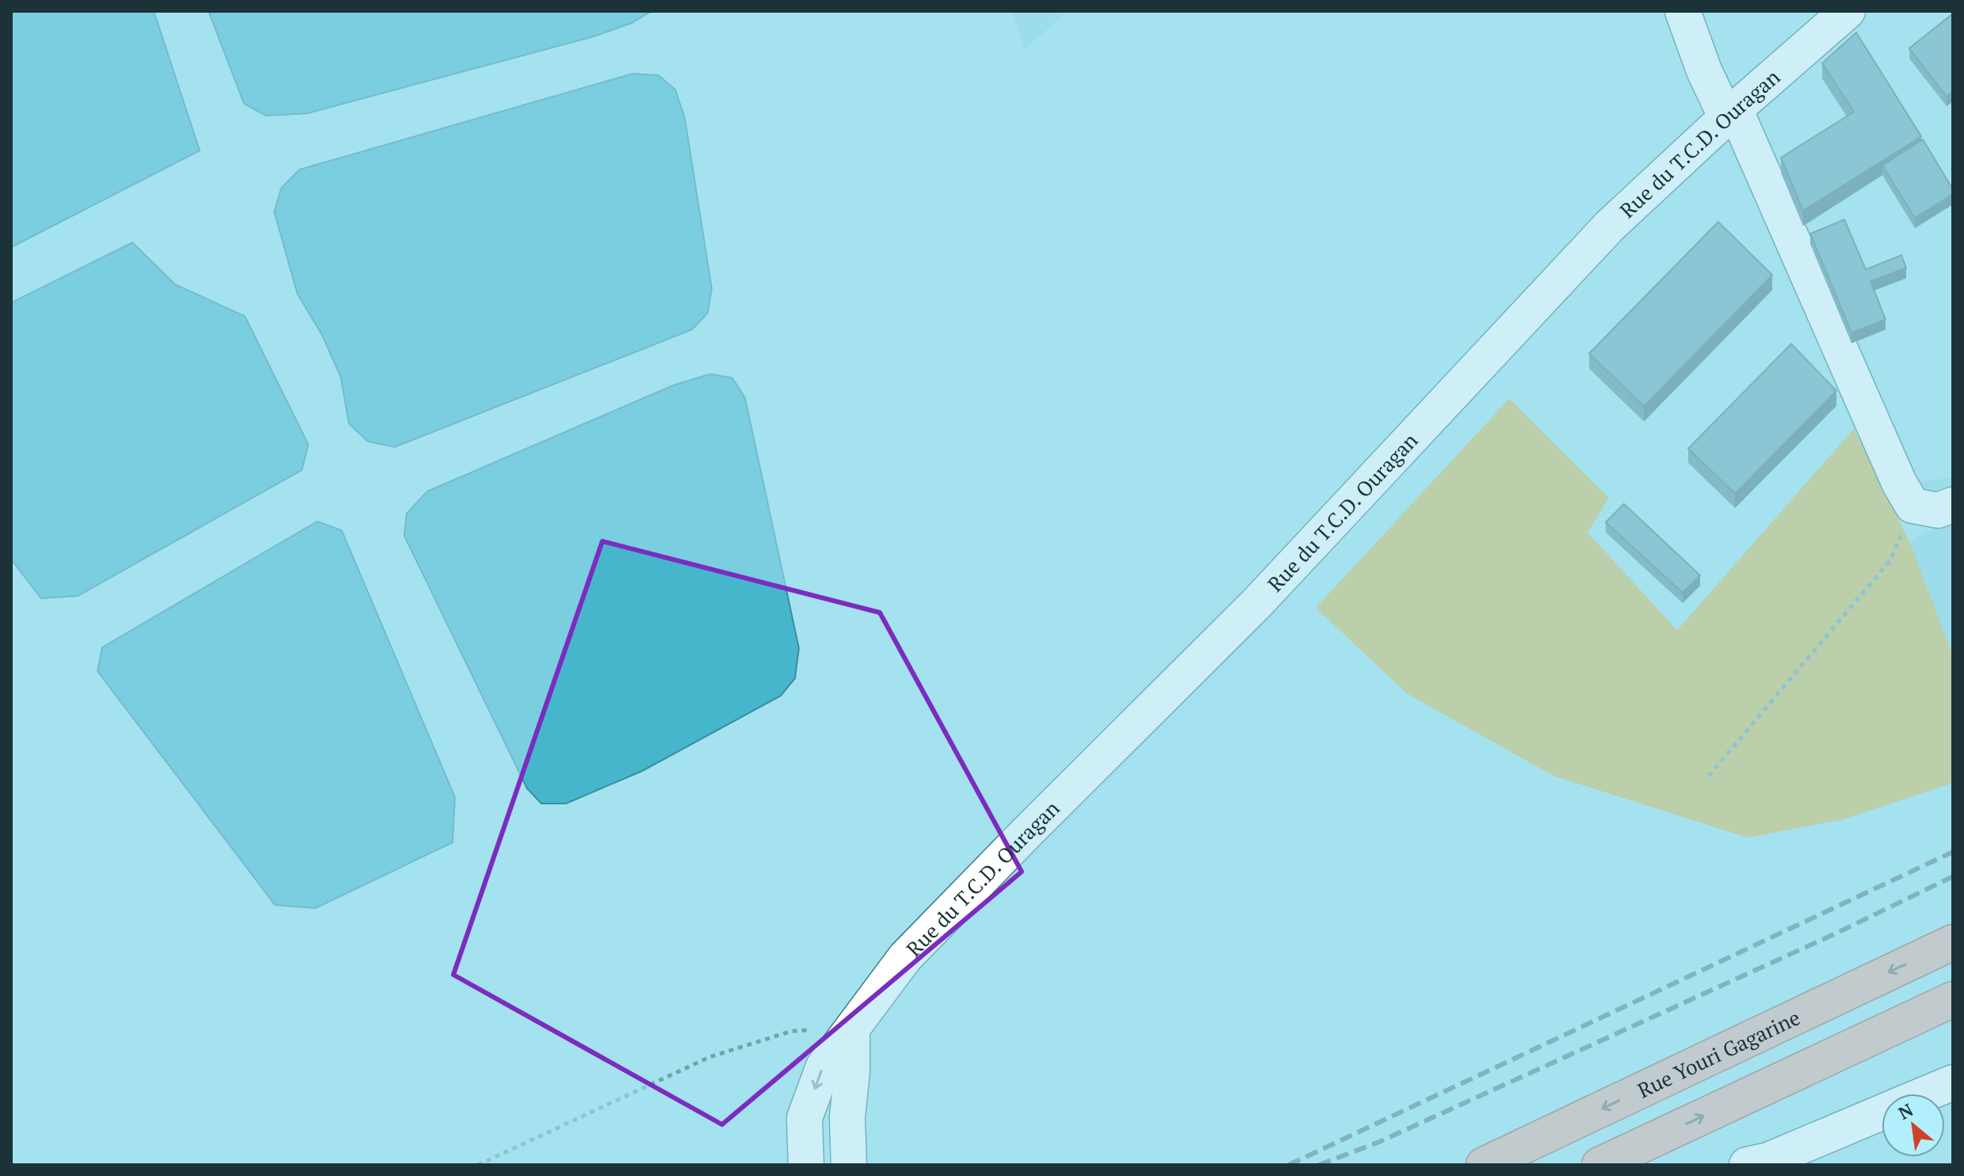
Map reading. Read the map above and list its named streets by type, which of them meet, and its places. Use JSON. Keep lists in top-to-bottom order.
{
  "streets": {
    "main road": ["Rue Youri Gagarine"],
    "street": ["Rue du T.C.D. Ouragan"]
  },
  "north": "top left"
}
